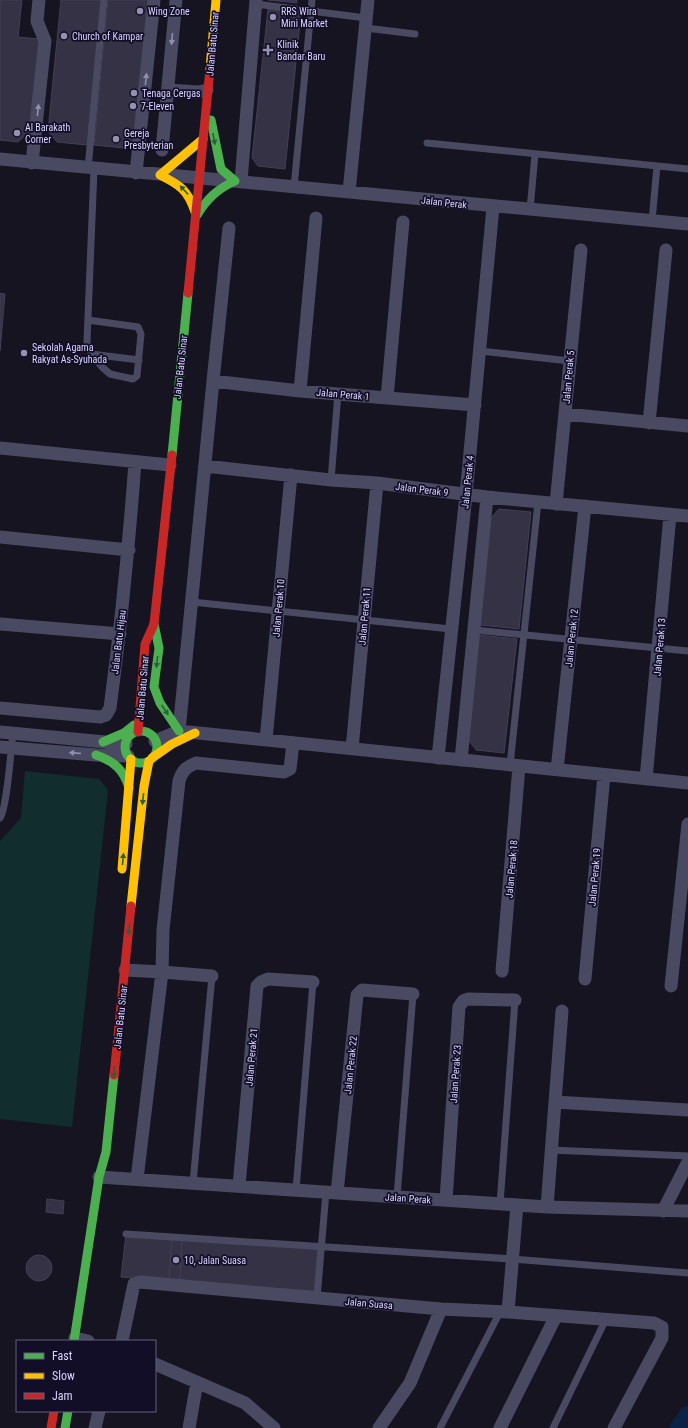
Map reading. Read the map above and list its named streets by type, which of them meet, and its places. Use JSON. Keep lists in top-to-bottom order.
{
  "streets": {
    "street": [
      "Jalan Batu Sinar",
      "Jalan Perak",
      "Jalan Perak 5",
      "Jalan Perak 1",
      "Jalan Perak 4",
      "Jalan Perak 9",
      "Jalan Perak 10",
      "Jalan Perak 11",
      "Jalan Perak 12",
      "Jalan Batu Hijau",
      "Jalan Perak 13",
      "Jalan Perak 18",
      "Jalan Perak 19",
      "Jalan Perak 21",
      "Jalan Perak 22",
      "Jalan Perak 23",
      "Jalan Suasa"
    ]
  },
  "crossings": [
    ["Jalan Batu Sinar", "Jalan Perak"],
    ["Jalan Perak", "Jalan Perak 4"],
    ["Jalan Perak", "Jalan Perak 21"],
    ["Jalan Perak", "Jalan Perak 22"],
    ["Jalan Perak", "Jalan Perak 23"],
    ["Jalan Perak 5", "Jalan Perak 9"],
    ["Jalan Perak 1", "Jalan Perak 4"],
    ["Jalan Perak 4", "Jalan Perak 9"],
    ["Jalan Perak 9", "Jalan Perak 10"],
    ["Jalan Perak 9", "Jalan Perak 11"],
    ["Jalan Perak 9", "Jalan Perak 12"],
    ["Jalan Perak 9", "Jalan Perak 13"]
  ],
  "places": {
    "other": [
      "Wing Zone",
      "RRS Wira Mini Market",
      "Church of Kampar",
      "Tenaga Cergas",
      "7-Eleven",
      "Al Barakath Corner",
      "Gereja Presbyterian",
      "Sekolah Agama Rakyat As-Syuhada",
      "10, Jalan Suasa"
    ],
    "health": ["Klinik Bandar Baru"]
  },
  "legend": ["Fast", "Slow", "Jam"]
}
